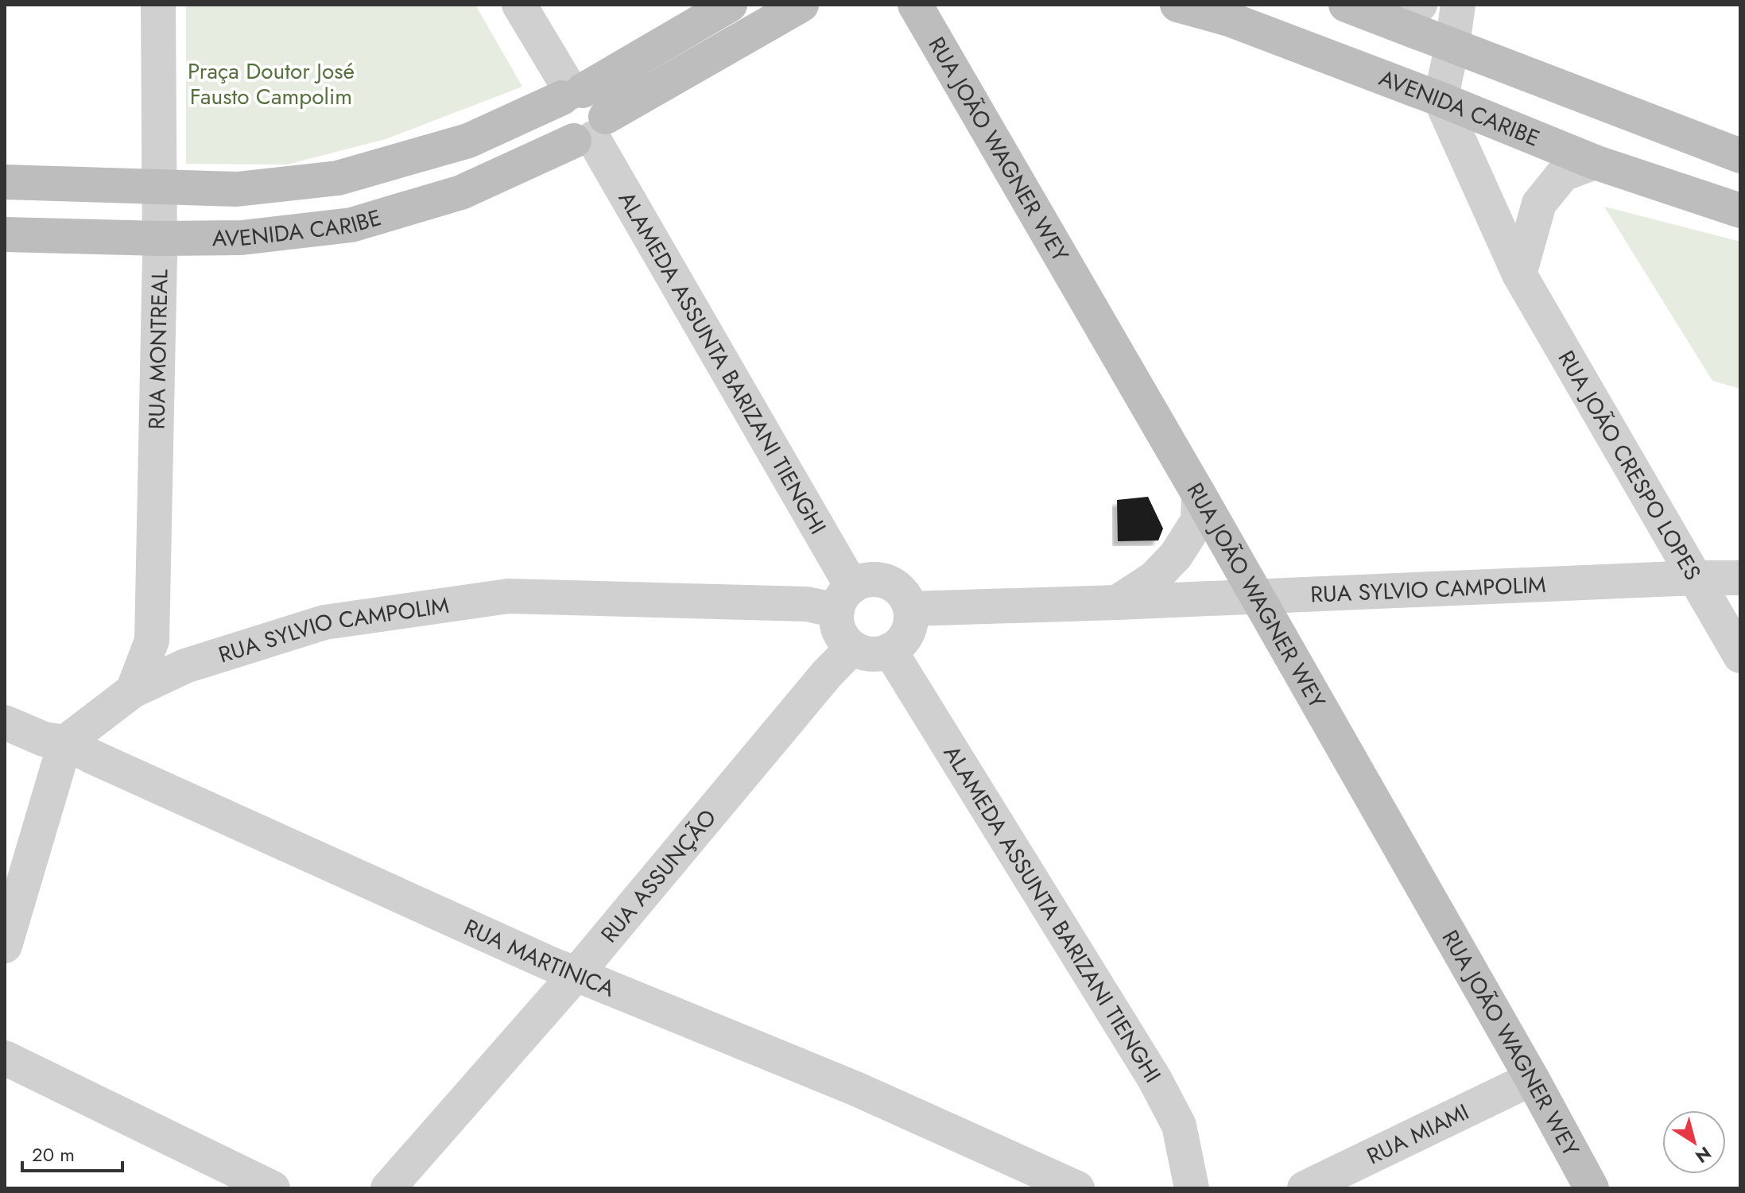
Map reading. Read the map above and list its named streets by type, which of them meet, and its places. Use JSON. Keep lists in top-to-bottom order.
{
  "streets": {
    "street": [
      "AVENIDA CARIBE",
      "RUA JOÃO WAGNER WEY",
      "RUA MONTREAL",
      "ALAMEDA ASSUNTA BARIZANI TIENGHI",
      "RUA JOÃO CRESPO LOPES",
      "RUA SYLVIO CAMPOLIM",
      "RUA ASSUNÇÃO",
      "RUA MARTINICA",
      "RUA MIAMI"
    ]
  },
  "crossings": [
    ["AVENIDA CARIBE", "RUA MONTREAL"],
    ["AVENIDA CARIBE", "ALAMEDA ASSUNTA BARIZANI TIENGHI"],
    ["AVENIDA CARIBE", "RUA JOÃO CRESPO LOPES"],
    ["RUA JOÃO WAGNER WEY", "RUA SYLVIO CAMPOLIM"],
    ["RUA JOÃO WAGNER WEY", "RUA MIAMI"],
    ["RUA MONTREAL", "RUA SYLVIO CAMPOLIM"],
    ["ALAMEDA ASSUNTA BARIZANI TIENGHI", "RUA SYLVIO CAMPOLIM"],
    ["ALAMEDA ASSUNTA BARIZANI TIENGHI", "RUA ASSUNÇÃO"],
    ["RUA JOÃO CRESPO LOPES", "RUA SYLVIO CAMPOLIM"],
    ["RUA SYLVIO CAMPOLIM", "RUA ASSUNÇÃO"],
    ["RUA SYLVIO CAMPOLIM", "RUA MARTINICA"],
    ["RUA ASSUNÇÃO", "RUA MARTINICA"]
  ],
  "parks": ["Praça Doutor José Fausto Campolim"],
  "scale_bar": "20 m",
  "north": "bottom right"
}
